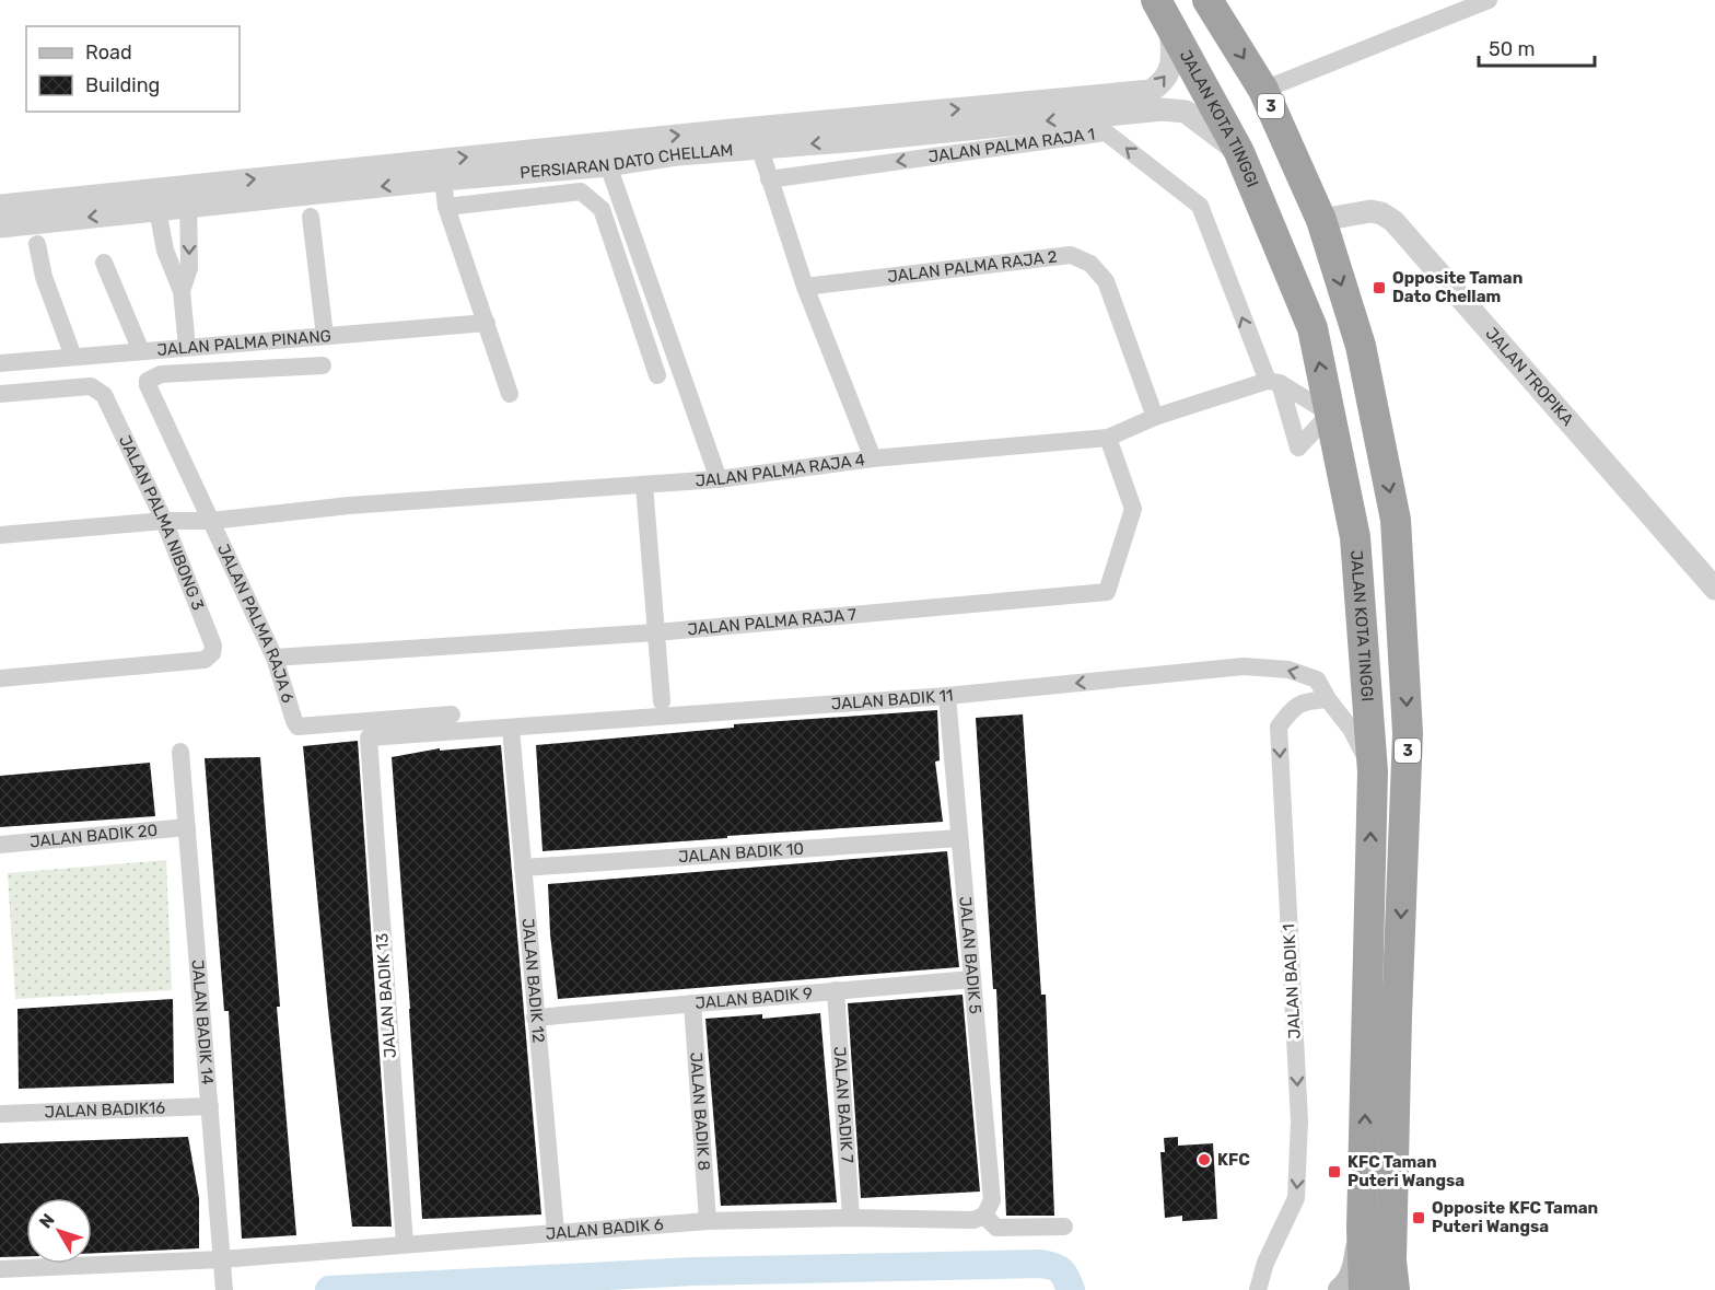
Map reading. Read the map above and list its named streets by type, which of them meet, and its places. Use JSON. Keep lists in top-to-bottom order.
{
  "streets": {
    "highway": ["3", "JALAN KOTA TINGGI"],
    "street": [
      "JALAN PALMA RAJA 1",
      "PERSIARAN DATO CHELLAM",
      "JALAN PALMA RAJA 2",
      "JALAN PALMA PINANG",
      "JALAN TROPIKA",
      "JALAN PALMA RAJA 4",
      "JALAN PALMA NIBONG 3",
      "JALAN PALMA RAJA 7",
      "JALAN PALMA RAJA 6",
      "JALAN BADIK 11",
      "JALAN BADIK 20",
      "JALAN BADIK 10",
      "JALAN BADIK 5",
      "JALAN BADIK 12",
      "JALAN BADIK 1",
      "JALAN BADIK 13",
      "JALAN BADIK 9",
      "JALAN BADIK 14",
      "JALAN BADIK 7",
      "JALAN BADIK16",
      "JALAN BADIK 8",
      "JALAN BADIK 6"
    ]
  },
  "crossings": [
    ["3", "JALAN TROPIKA"],
    ["JALAN KOTA TINGGI", "JALAN PALMA RAJA 1"],
    ["JALAN KOTA TINGGI", "PERSIARAN DATO CHELLAM"],
    ["JALAN KOTA TINGGI", "JALAN BADIK 11"],
    ["JALAN PALMA RAJA 1", "JALAN PALMA RAJA 4"],
    ["JALAN PALMA RAJA 2", "JALAN PALMA RAJA 4"],
    ["JALAN PALMA RAJA 4", "JALAN PALMA NIBONG 3"],
    ["JALAN PALMA RAJA 4", "JALAN PALMA RAJA 7"],
    ["JALAN PALMA RAJA 4", "JALAN PALMA RAJA 6"],
    ["JALAN PALMA RAJA 7", "JALAN PALMA RAJA 6"],
    ["JALAN BADIK 11", "JALAN BADIK 5"],
    ["JALAN BADIK 11", "JALAN BADIK 12"],
    ["JALAN BADIK 11", "JALAN BADIK 1"],
    ["JALAN BADIK 11", "JALAN BADIK 13"],
    ["JALAN BADIK 20", "JALAN BADIK 14"],
    ["JALAN BADIK 10", "JALAN BADIK 5"],
    ["JALAN BADIK 10", "JALAN BADIK 12"],
    ["JALAN BADIK 5", "JALAN BADIK 9"],
    ["JALAN BADIK 5", "JALAN BADIK 6"],
    ["JALAN BADIK 12", "JALAN BADIK 9"],
    ["JALAN BADIK 12", "JALAN BADIK 6"],
    ["JALAN BADIK 13", "JALAN BADIK 6"],
    ["JALAN BADIK 9", "JALAN BADIK 7"],
    ["JALAN BADIK 9", "JALAN BADIK 8"],
    ["JALAN BADIK 14", "JALAN BADIK16"],
    ["JALAN BADIK 14", "JALAN BADIK 6"],
    ["JALAN BADIK 7", "JALAN BADIK 6"],
    ["JALAN BADIK 8", "JALAN BADIK 6"]
  ],
  "one_way": ["JALAN PALMA RAJA 1", "JALAN BADIK 11", "JALAN BADIK 1"],
  "places": {
    "transit": ["Opposite Taman Dato Chellam", "KFC Taman Puteri Wangsa", "Opposite KFC Taman Puteri Wangsa"],
    "other": ["KFC"]
  },
  "legend": ["Road", "Building"],
  "scale_bar": "50 m",
  "north": "top left"
}
